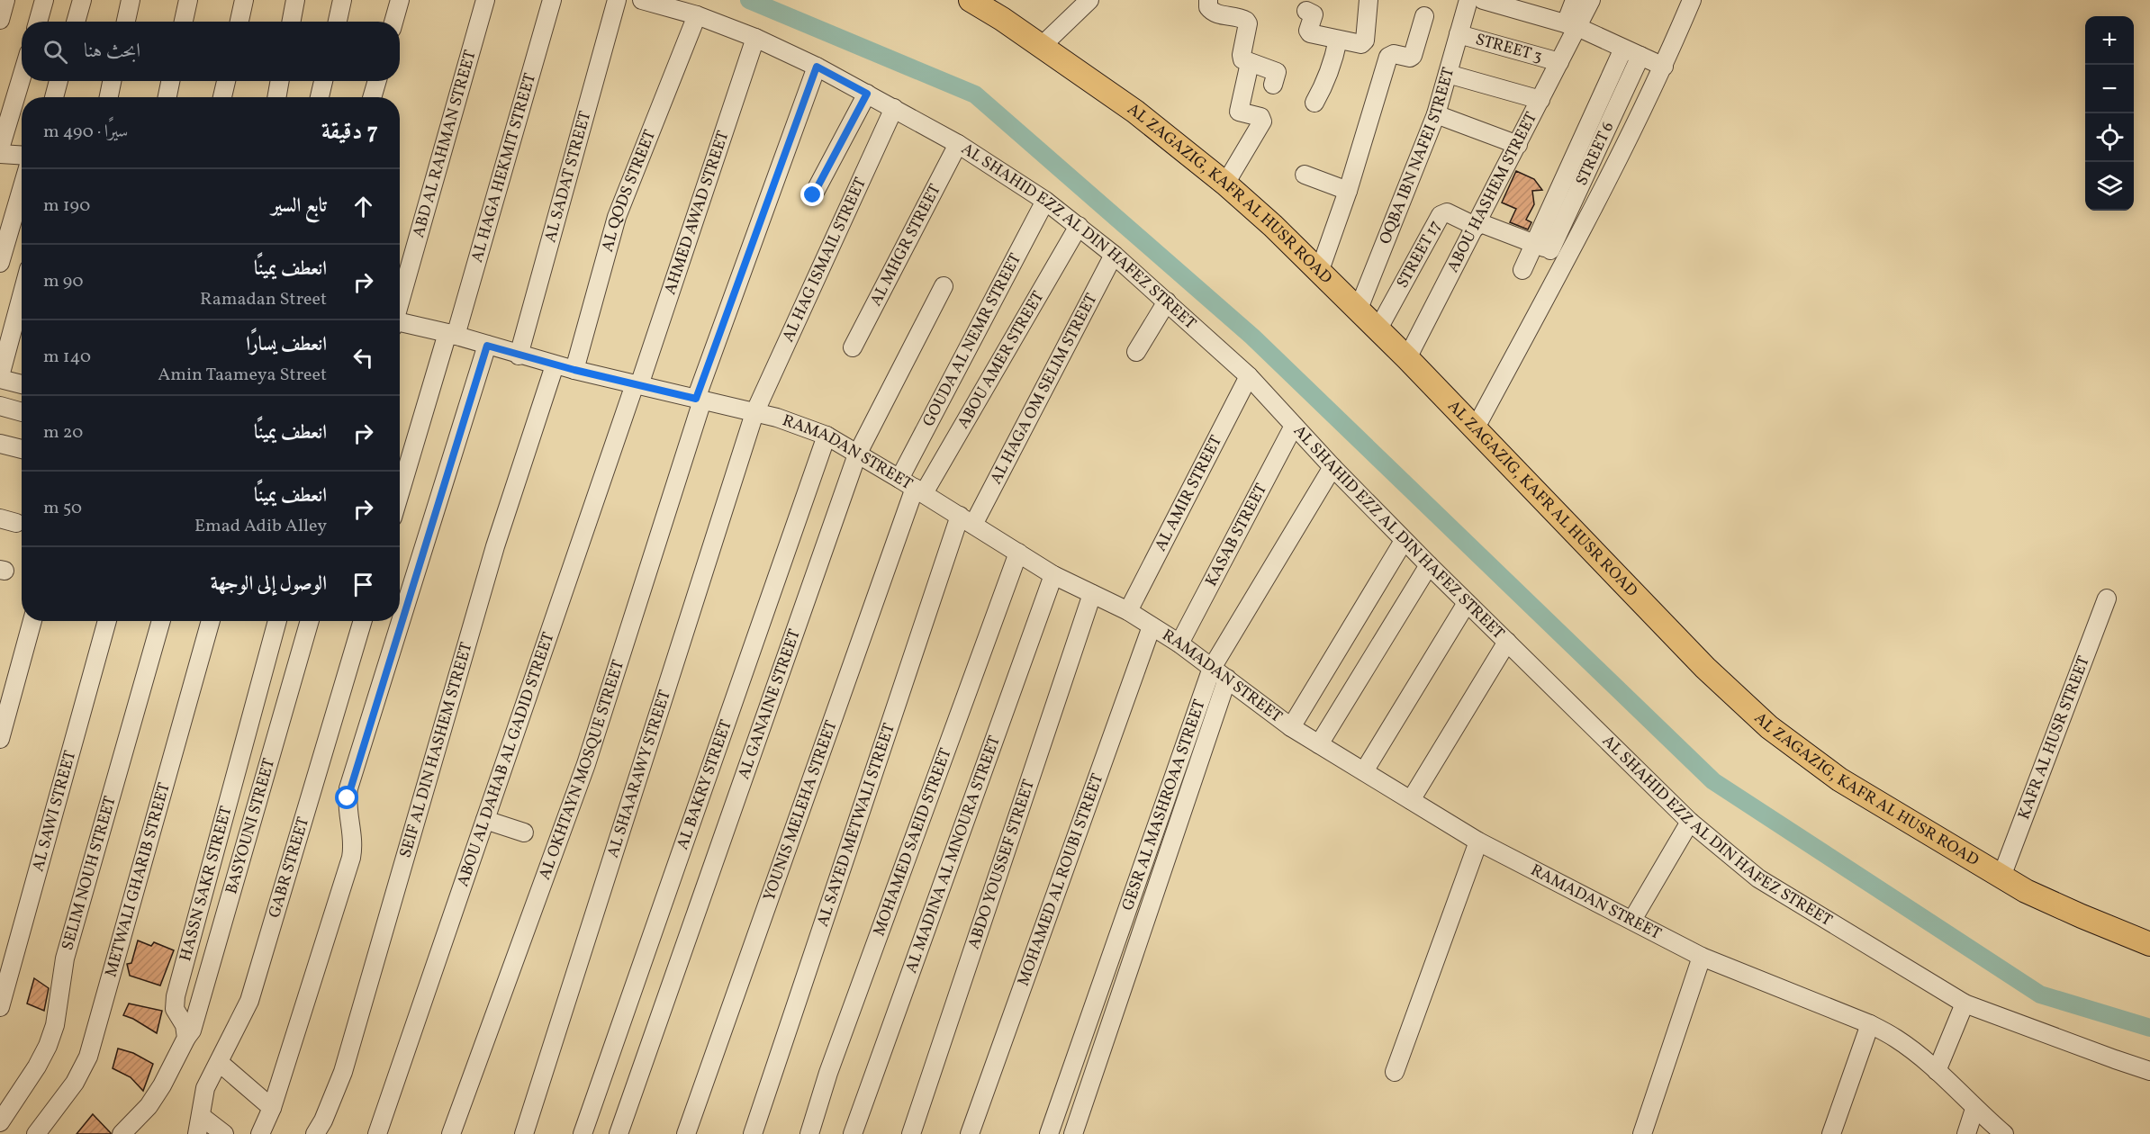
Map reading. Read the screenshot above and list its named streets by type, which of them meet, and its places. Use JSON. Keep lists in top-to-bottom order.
{
  "streets": {
    "main road": ["AL ZAGAZIG, KAFR AL HUSR ROAD"],
    "street": [
      "STREET 3",
      "ABD AL RAHMAN STREET",
      "STREET 6",
      "OQBA IBN NAFEI STREET",
      "AL HAGA HEKMIT STREET",
      "AL SADAT STREET",
      "AL QODS STREET",
      "ABOU HASHEM STREET",
      "AHMED AWAD STREET",
      "AL SHAHID EZZ AL DIN HAFEZ STREET",
      "AL MHGR STREET",
      "STREET 17",
      "AL HAG ISMAIL STREET",
      "GOUDA AL NEMR STREET",
      "ABOU AMER STREET",
      "AL HAGA OM SELIM STREET",
      "RAMADAN STREET",
      "AL AMIR STREET",
      "KASAB STREET",
      "AL GANAINE STREET",
      "KAFR AL HUSR STREET",
      "SEIF AL DIN HASHEM STREET",
      "ABOU AL DAHAB AL GADID STREET",
      "AL OKHTAYN MOSQUE STREET",
      "AL SHAARAWY STREET",
      "AL BAKRY STREET",
      "GESR AL MASHROAA STREET",
      "AL SAWI STREET",
      "YOUNIS MELEHA STREET",
      "AL SAYED METWALI STREET",
      "BASYOUNI STREET",
      "MOHAMED SAEID STREET",
      "AL MADINA AL MNOURA STREET",
      "ABDO YOUSSEF STREET",
      "GABR STREET",
      "SELIM NOUH STREET",
      "METWALI GHARIB STREET",
      "MOHAMED AL ROUBI STREET",
      "HASSN SAKR STREET"
    ]
  },
  "crossings": [
    ["STREET 3", "OQBA IBN NAFEI STREET"],
    ["STREET 3", "ABOU HASHEM STREET"],
    ["STREET 6", "STREET 17"],
    ["OQBA IBN NAFEI STREET", "AL ZAGAZIG, KAFR AL HUSR ROAD"],
    ["AL HAGA HEKMIT STREET", "RAMADAN STREET"],
    ["AL SADAT STREET", "RAMADAN STREET"],
    ["AL QODS STREET", "AL SHAHID EZZ AL DIN HAFEZ STREET"],
    ["AL QODS STREET", "RAMADAN STREET"],
    ["ABOU HASHEM STREET", "AL ZAGAZIG, KAFR AL HUSR ROAD"],
    ["ABOU HASHEM STREET", "STREET 17"],
    ["AL ZAGAZIG, KAFR AL HUSR ROAD", "STREET 17"],
    ["AL ZAGAZIG, KAFR AL HUSR ROAD", "KAFR AL HUSR STREET"],
    ["AHMED AWAD STREET", "AL SHAHID EZZ AL DIN HAFEZ STREET"],
    ["AHMED AWAD STREET", "RAMADAN STREET"],
    ["AHMED AWAD STREET", "ABOU AL DAHAB AL GADID STREET"],
    ["AL SHAHID EZZ AL DIN HAFEZ STREET", "AL MHGR STREET"],
    ["AL SHAHID EZZ AL DIN HAFEZ STREET", "AL HAG ISMAIL STREET"],
    ["AL SHAHID EZZ AL DIN HAFEZ STREET", "GOUDA AL NEMR STREET"],
    ["AL SHAHID EZZ AL DIN HAFEZ STREET", "ABOU AMER STREET"],
    ["AL SHAHID EZZ AL DIN HAFEZ STREET", "AL HAGA OM SELIM STREET"],
    ["AL SHAHID EZZ AL DIN HAFEZ STREET", "AL AMIR STREET"],
    ["AL SHAHID EZZ AL DIN HAFEZ STREET", "KASAB STREET"],
    ["AL SHAHID EZZ AL DIN HAFEZ STREET", "AL OKHTAYN MOSQUE STREET"],
    ["AL SHAHID EZZ AL DIN HAFEZ STREET", "GESR AL MASHROAA STREET"],
    ["AL HAG ISMAIL STREET", "RAMADAN STREET"],
    ["AL HAG ISMAIL STREET", "AL SHAARAWY STREET"],
    ["GOUDA AL NEMR STREET", "ABOU AMER STREET"],
    ["GOUDA AL NEMR STREET", "RAMADAN STREET"],
    ["GOUDA AL NEMR STREET", "YOUNIS MELEHA STREET"],
    ["ABOU AMER STREET", "RAMADAN STREET"],
    ["ABOU AMER STREET", "YOUNIS MELEHA STREET"],
    ["AL HAGA OM SELIM STREET", "RAMADAN STREET"],
    ["AL HAGA OM SELIM STREET", "AL SAYED METWALI STREET"],
    ["RAMADAN STREET", "AL AMIR STREET"],
    ["RAMADAN STREET", "KASAB STREET"],
    ["RAMADAN STREET", "AL GANAINE STREET"],
    ["RAMADAN STREET", "SEIF AL DIN HASHEM STREET"],
    ["RAMADAN STREET", "ABOU AL DAHAB AL GADID STREET"],
    ["RAMADAN STREET", "AL OKHTAYN MOSQUE STREET"],
    ["RAMADAN STREET", "AL SHAARAWY STREET"],
    ["RAMADAN STREET", "AL BAKRY STREET"],
    ["RAMADAN STREET", "GESR AL MASHROAA STREET"],
    ["RAMADAN STREET", "YOUNIS MELEHA STREET"],
    ["RAMADAN STREET", "AL SAYED METWALI STREET"],
    ["RAMADAN STREET", "MOHAMED SAEID STREET"],
    ["RAMADAN STREET", "AL MADINA AL MNOURA STREET"],
    ["RAMADAN STREET", "ABDO YOUSSEF STREET"],
    ["RAMADAN STREET", "MOHAMED AL ROUBI STREET"],
    ["BASYOUNI STREET", "HASSN SAKR STREET"]
  ],
  "page": {
    "map_buttons": ["+", "−"],
    "search": "ابحث هنا",
    "heading": ["7 دقيقة", "سيرًا · 490 m"],
    "list": [
      ["تابع السير", "190 m"],
      ["انعطف يمينًا", "Ramadan Street", "90 m"],
      ["انعطف يسارًا", "Amin Taameya Street", "140 m"],
      ["انعطف يمينًا", "20 m"],
      ["انعطف يمينًا", "Emad Adib Alley", "50 m"],
      "الوصول إلى الوجهة"
    ]
  }
}
